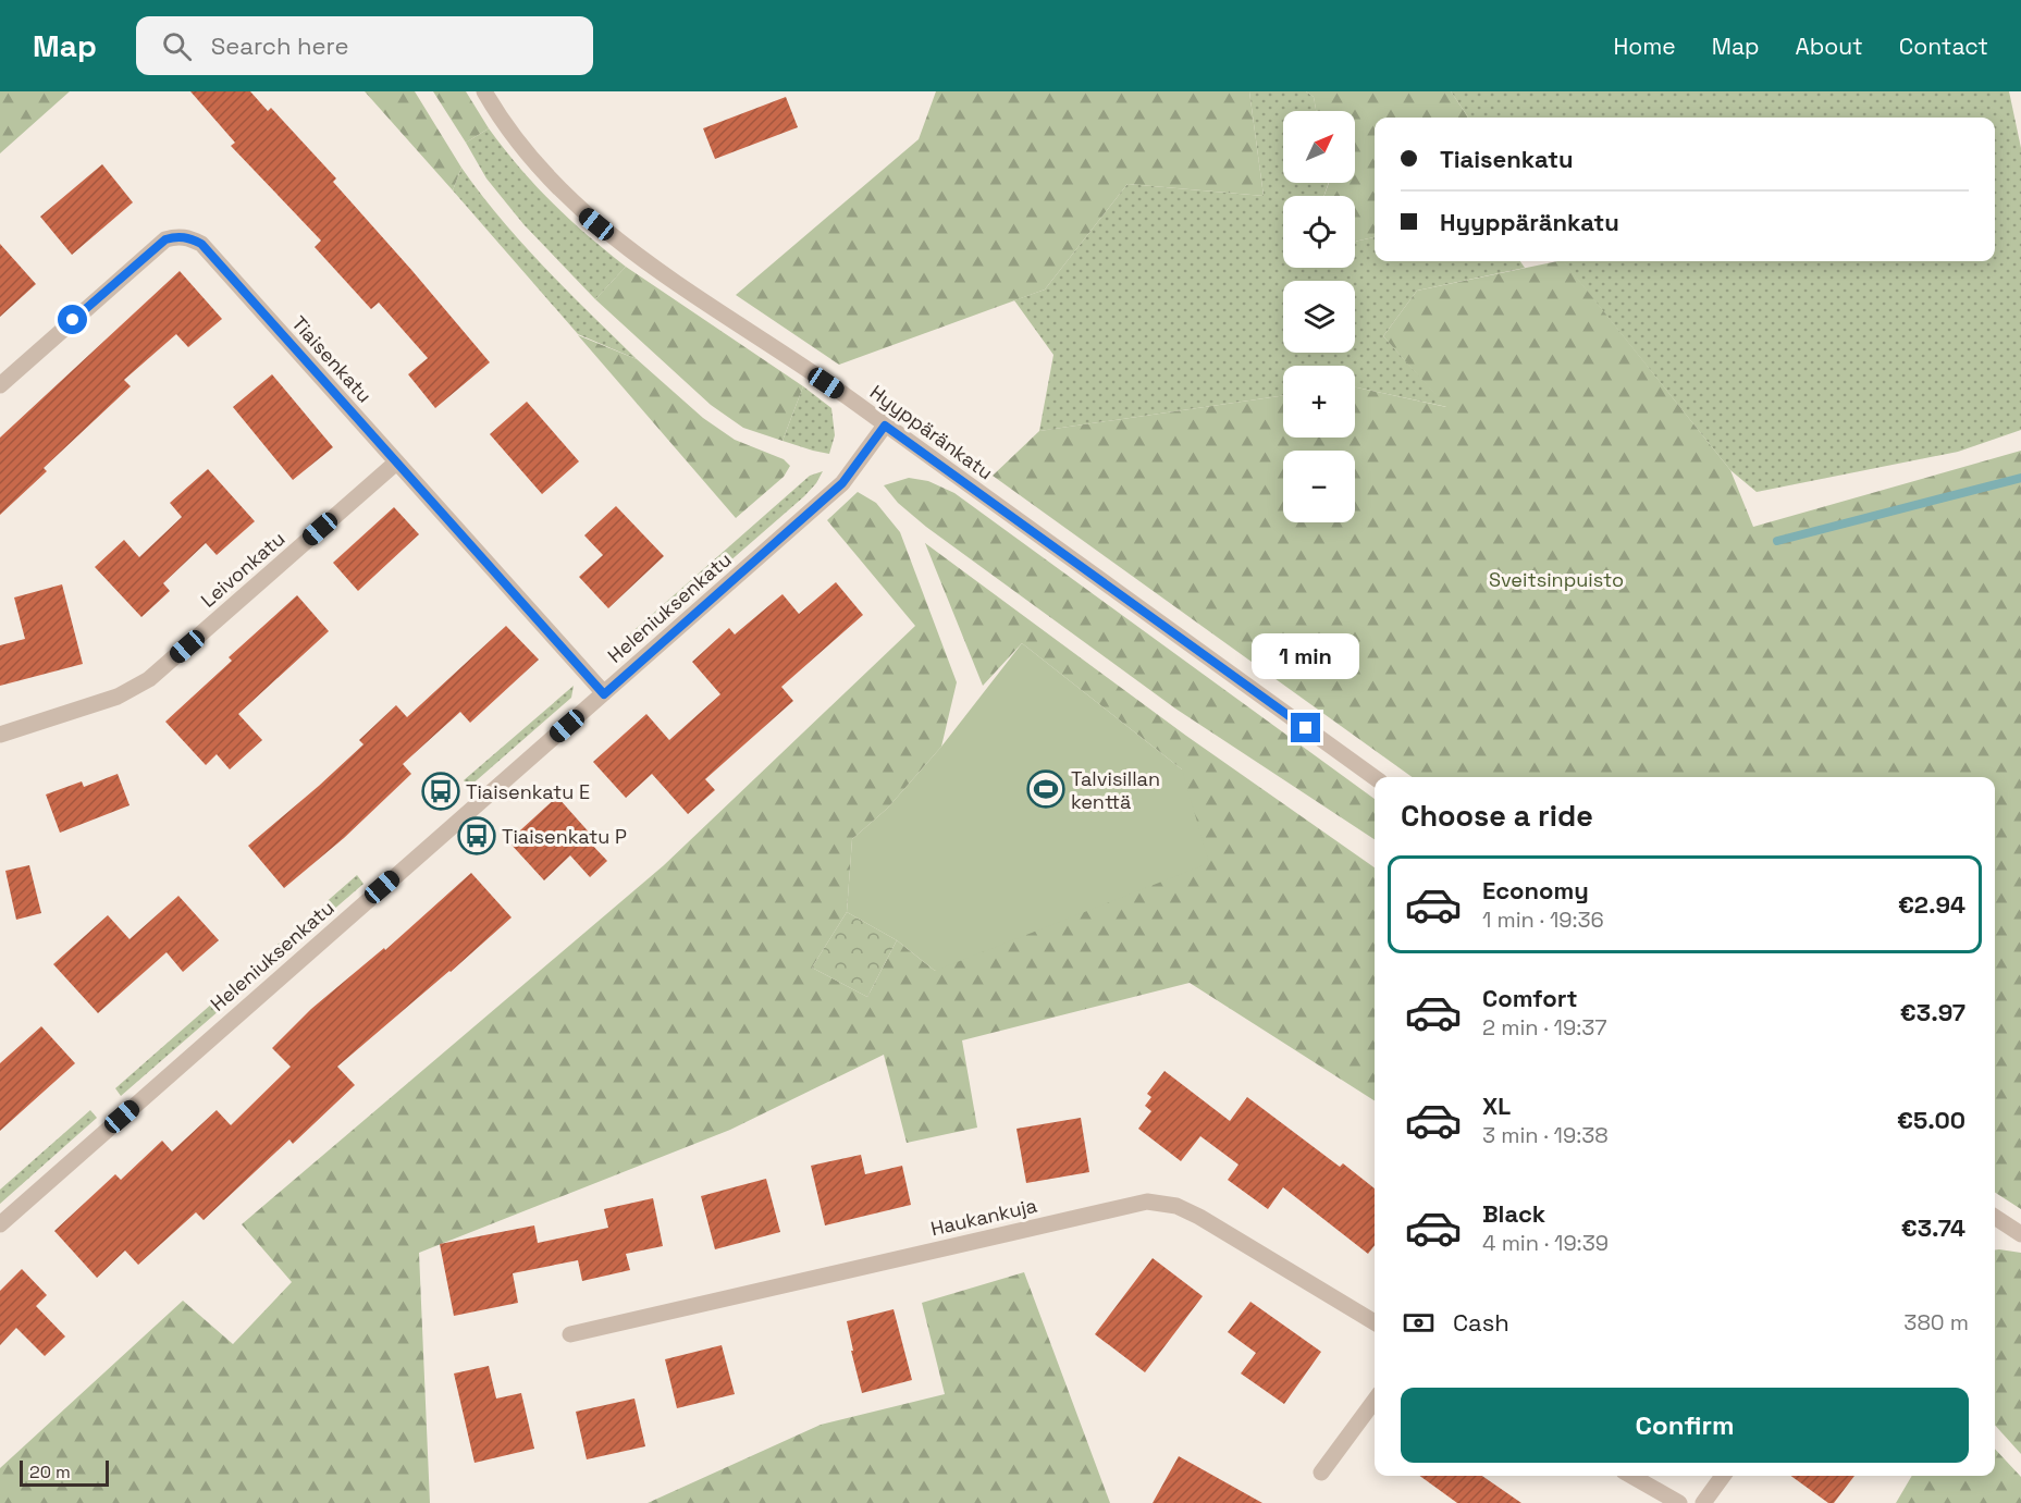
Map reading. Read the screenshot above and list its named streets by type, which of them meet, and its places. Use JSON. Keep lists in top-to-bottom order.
{
  "streets": {
    "street": [
      "Tiaisenkatu",
      "Hyyppäränkatu",
      "Leivonkatu",
      "Heleniuksenkatu",
      "Haukankuja"
    ]
  },
  "crossings": [
    ["Tiaisenkatu", "Leivonkatu"],
    ["Tiaisenkatu", "Heleniuksenkatu"],
    ["Hyyppäränkatu", "Heleniuksenkatu"]
  ],
  "parks": ["Sveitsinpuisto"],
  "places": {
    "sports": ["Talvisillan kenttä"],
    "bus stop": ["Tiaisenkatu E", "Tiaisenkatu P"]
  },
  "scale_bar": "20 m",
  "north": "top right",
  "page": {
    "header": "Map",
    "search": "Search here",
    "nav": [
      "Home",
      "Map",
      "About",
      "Contact"
    ],
    "map_buttons": ["+", "−"],
    "banner": ["Tiaisenkatu", "Hyyppäränkatu"],
    "bubble": "1 min",
    "heading": "Choose a ride",
    "list": [
      {
        "name": "Economy",
        "note": "1 min · 19:36",
        "value": "€2.94"
      },
      {
        "name": "Comfort",
        "note": "2 min · 19:37",
        "value": "€3.97"
      },
      {
        "name": "XL",
        "note": "3 min · 19:38",
        "value": "€5.00"
      },
      {
        "name": "Black",
        "note": "4 min · 19:39",
        "value": "€3.74"
      }
    ],
    "pay": ["Cash", "380 m"],
    "buttons": "Confirm",
    "scale": "20 m"
  }
}
